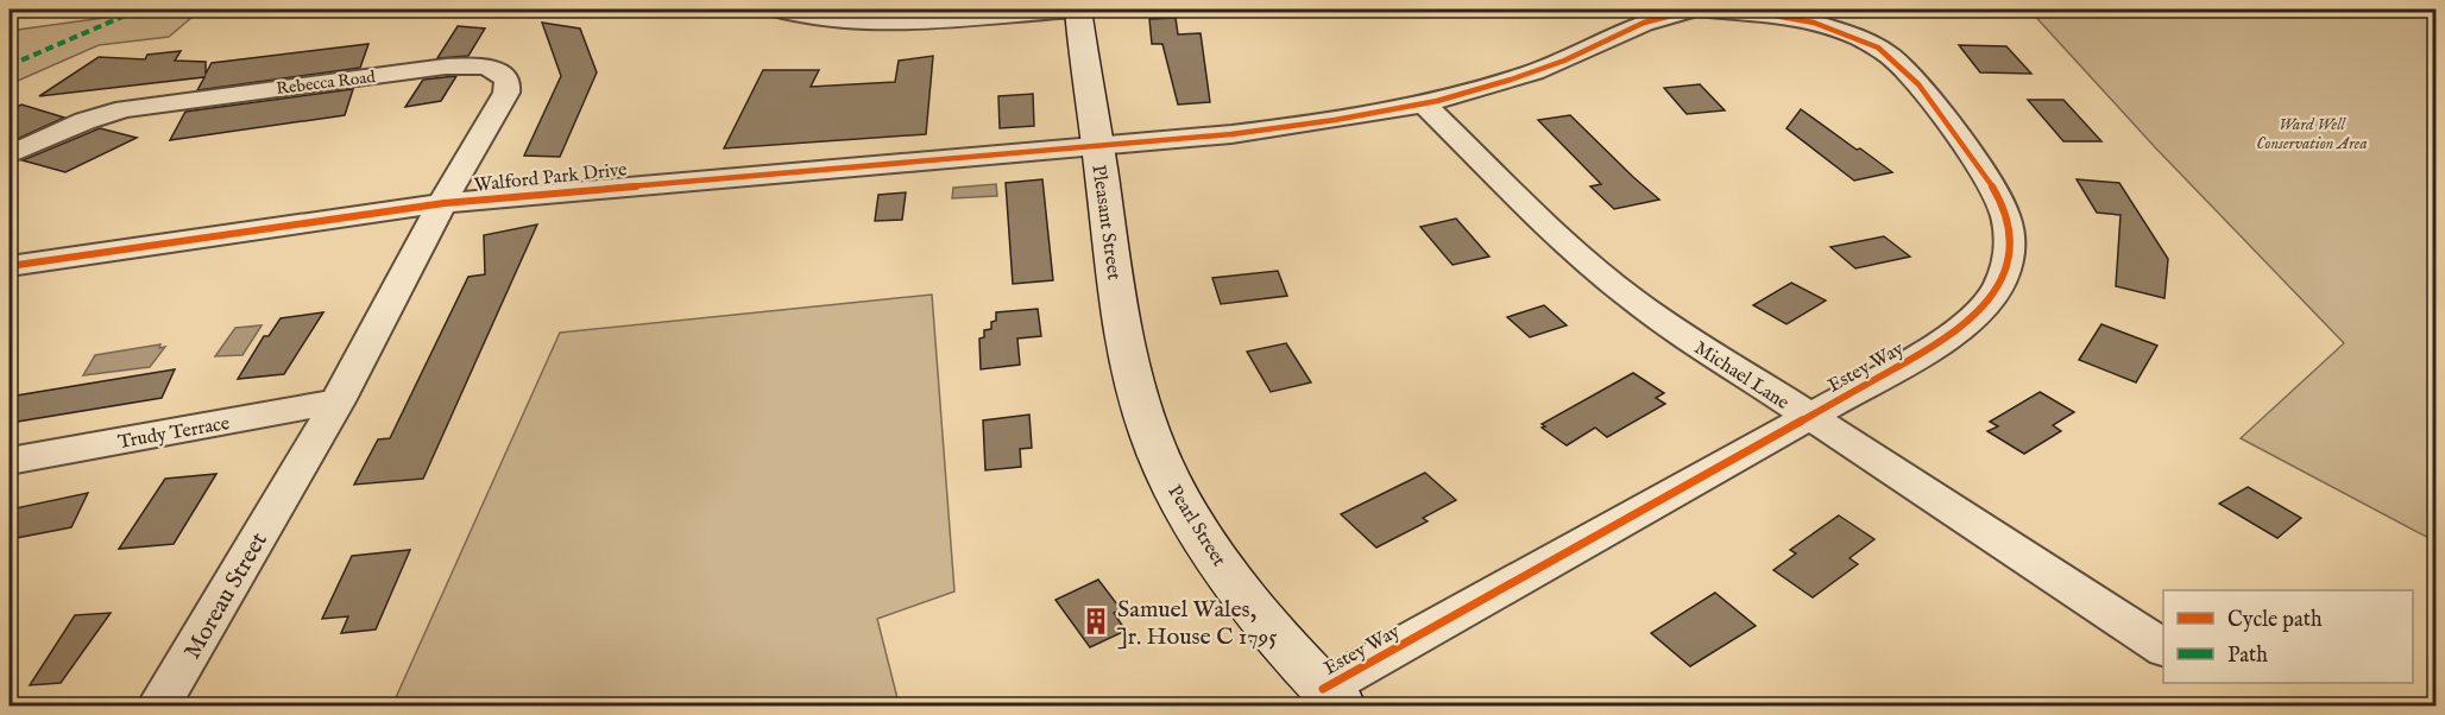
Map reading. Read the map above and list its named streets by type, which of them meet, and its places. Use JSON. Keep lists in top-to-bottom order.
{
  "streets": {
    "main road": ["Pleasant Street", "Pearl Street"],
    "street": [
      "Rebecca Road",
      "Walford Park Drive",
      "Estey Way",
      "Michael Lane",
      "Trudy Terrace",
      "Moreau Street"
    ]
  },
  "crossings": [
    ["Rebecca Road", "Walford Park Drive"],
    ["Walford Park Drive", "Pleasant Street"],
    ["Walford Park Drive", "Estey Way"],
    ["Pleasant Street", "Estey Way"],
    ["Pleasant Street", "Pearl Street"],
    ["Estey Way", "Michael Lane"],
    ["Estey Way", "Pearl Street"],
    ["Trudy Terrace", "Moreau Street"]
  ],
  "parks": ["Ward Well Conservation Area"],
  "places": {
    "building": ["Samuel Wales, ]r. House C 1795"]
  },
  "legend": ["Cycle path", "Path"]
}
